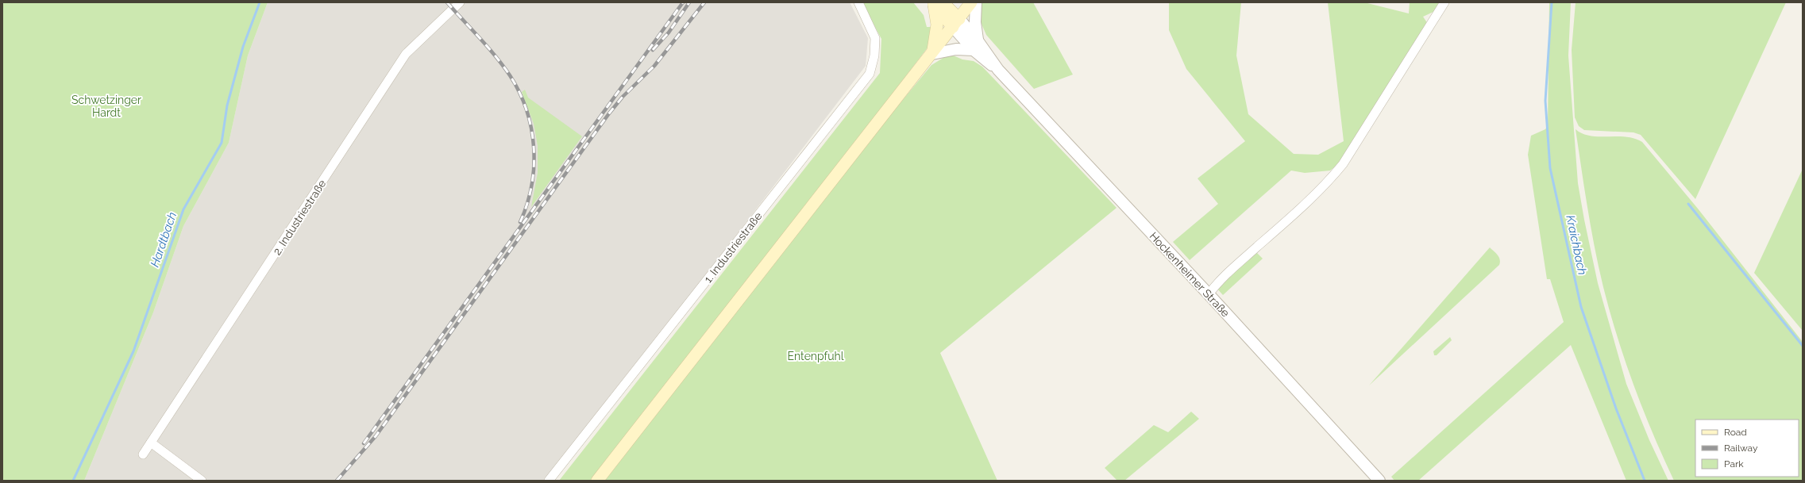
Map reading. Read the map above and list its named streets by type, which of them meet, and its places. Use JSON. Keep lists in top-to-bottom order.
{
  "streets": {
    "main road": ["Hockenheimer Straße"],
    "street": ["2. Industriestraße", "1. Industriestraße"]
  },
  "water": ["Hardtbach", "Kraichbach"],
  "parks": ["Schwetzinger Hardt", "Entenpfuhl"],
  "legend": ["Road", "Railway", "Park"]
}
